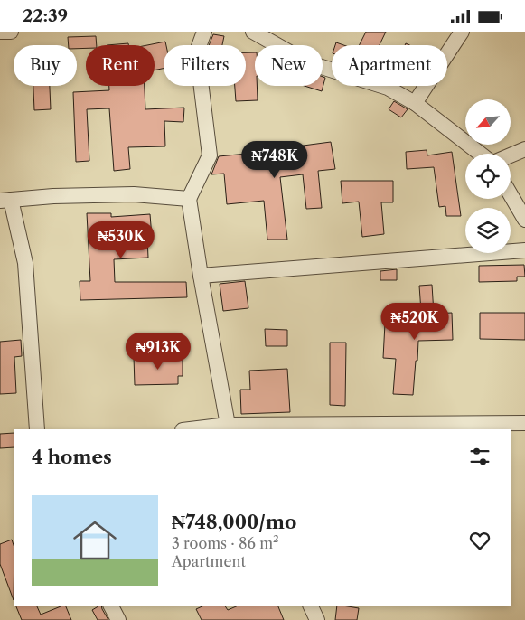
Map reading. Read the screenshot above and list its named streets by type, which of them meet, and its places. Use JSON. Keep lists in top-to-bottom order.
{
  "north": "bottom left",
  "page": {
    "status": "22:39",
    "chip": [
      "Buy",
      "Rent",
      "Filters",
      "New",
      "Apartment"
    ],
    "price": [
      "₦748K",
      "₦530K",
      "₦520K",
      "₦913K"
    ],
    "heading": "4 homes",
    "list": [
      {
        "name": "₦748,000/mo",
        "note": "3 rooms · 86 m² · Apartment"
      }
    ]
  }
}
